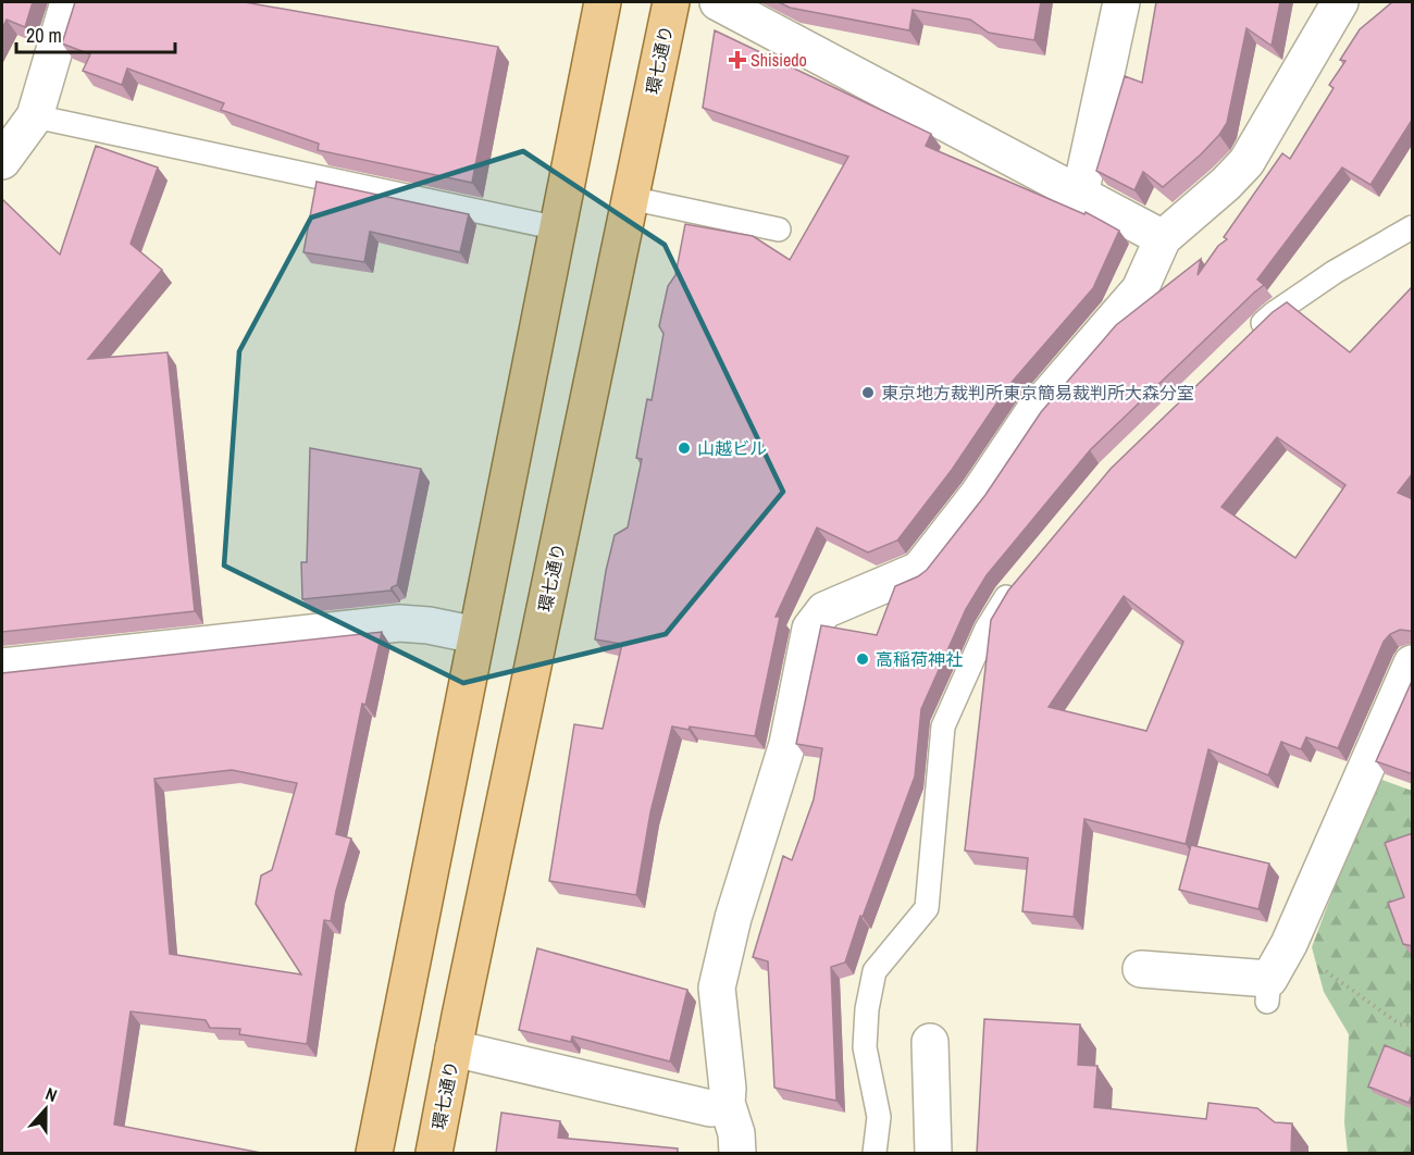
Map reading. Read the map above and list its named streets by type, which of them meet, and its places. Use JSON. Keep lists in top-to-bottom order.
{
  "streets": {
    "main road": ["環七通り"]
  },
  "places": {
    "health": ["Shisiedo"],
    "other": ["東京地方裁判所東京簡易裁判所大森分室", "山越ビル", "高稲荷神社"]
  },
  "scale_bar": "20 m",
  "north": "top"
}
